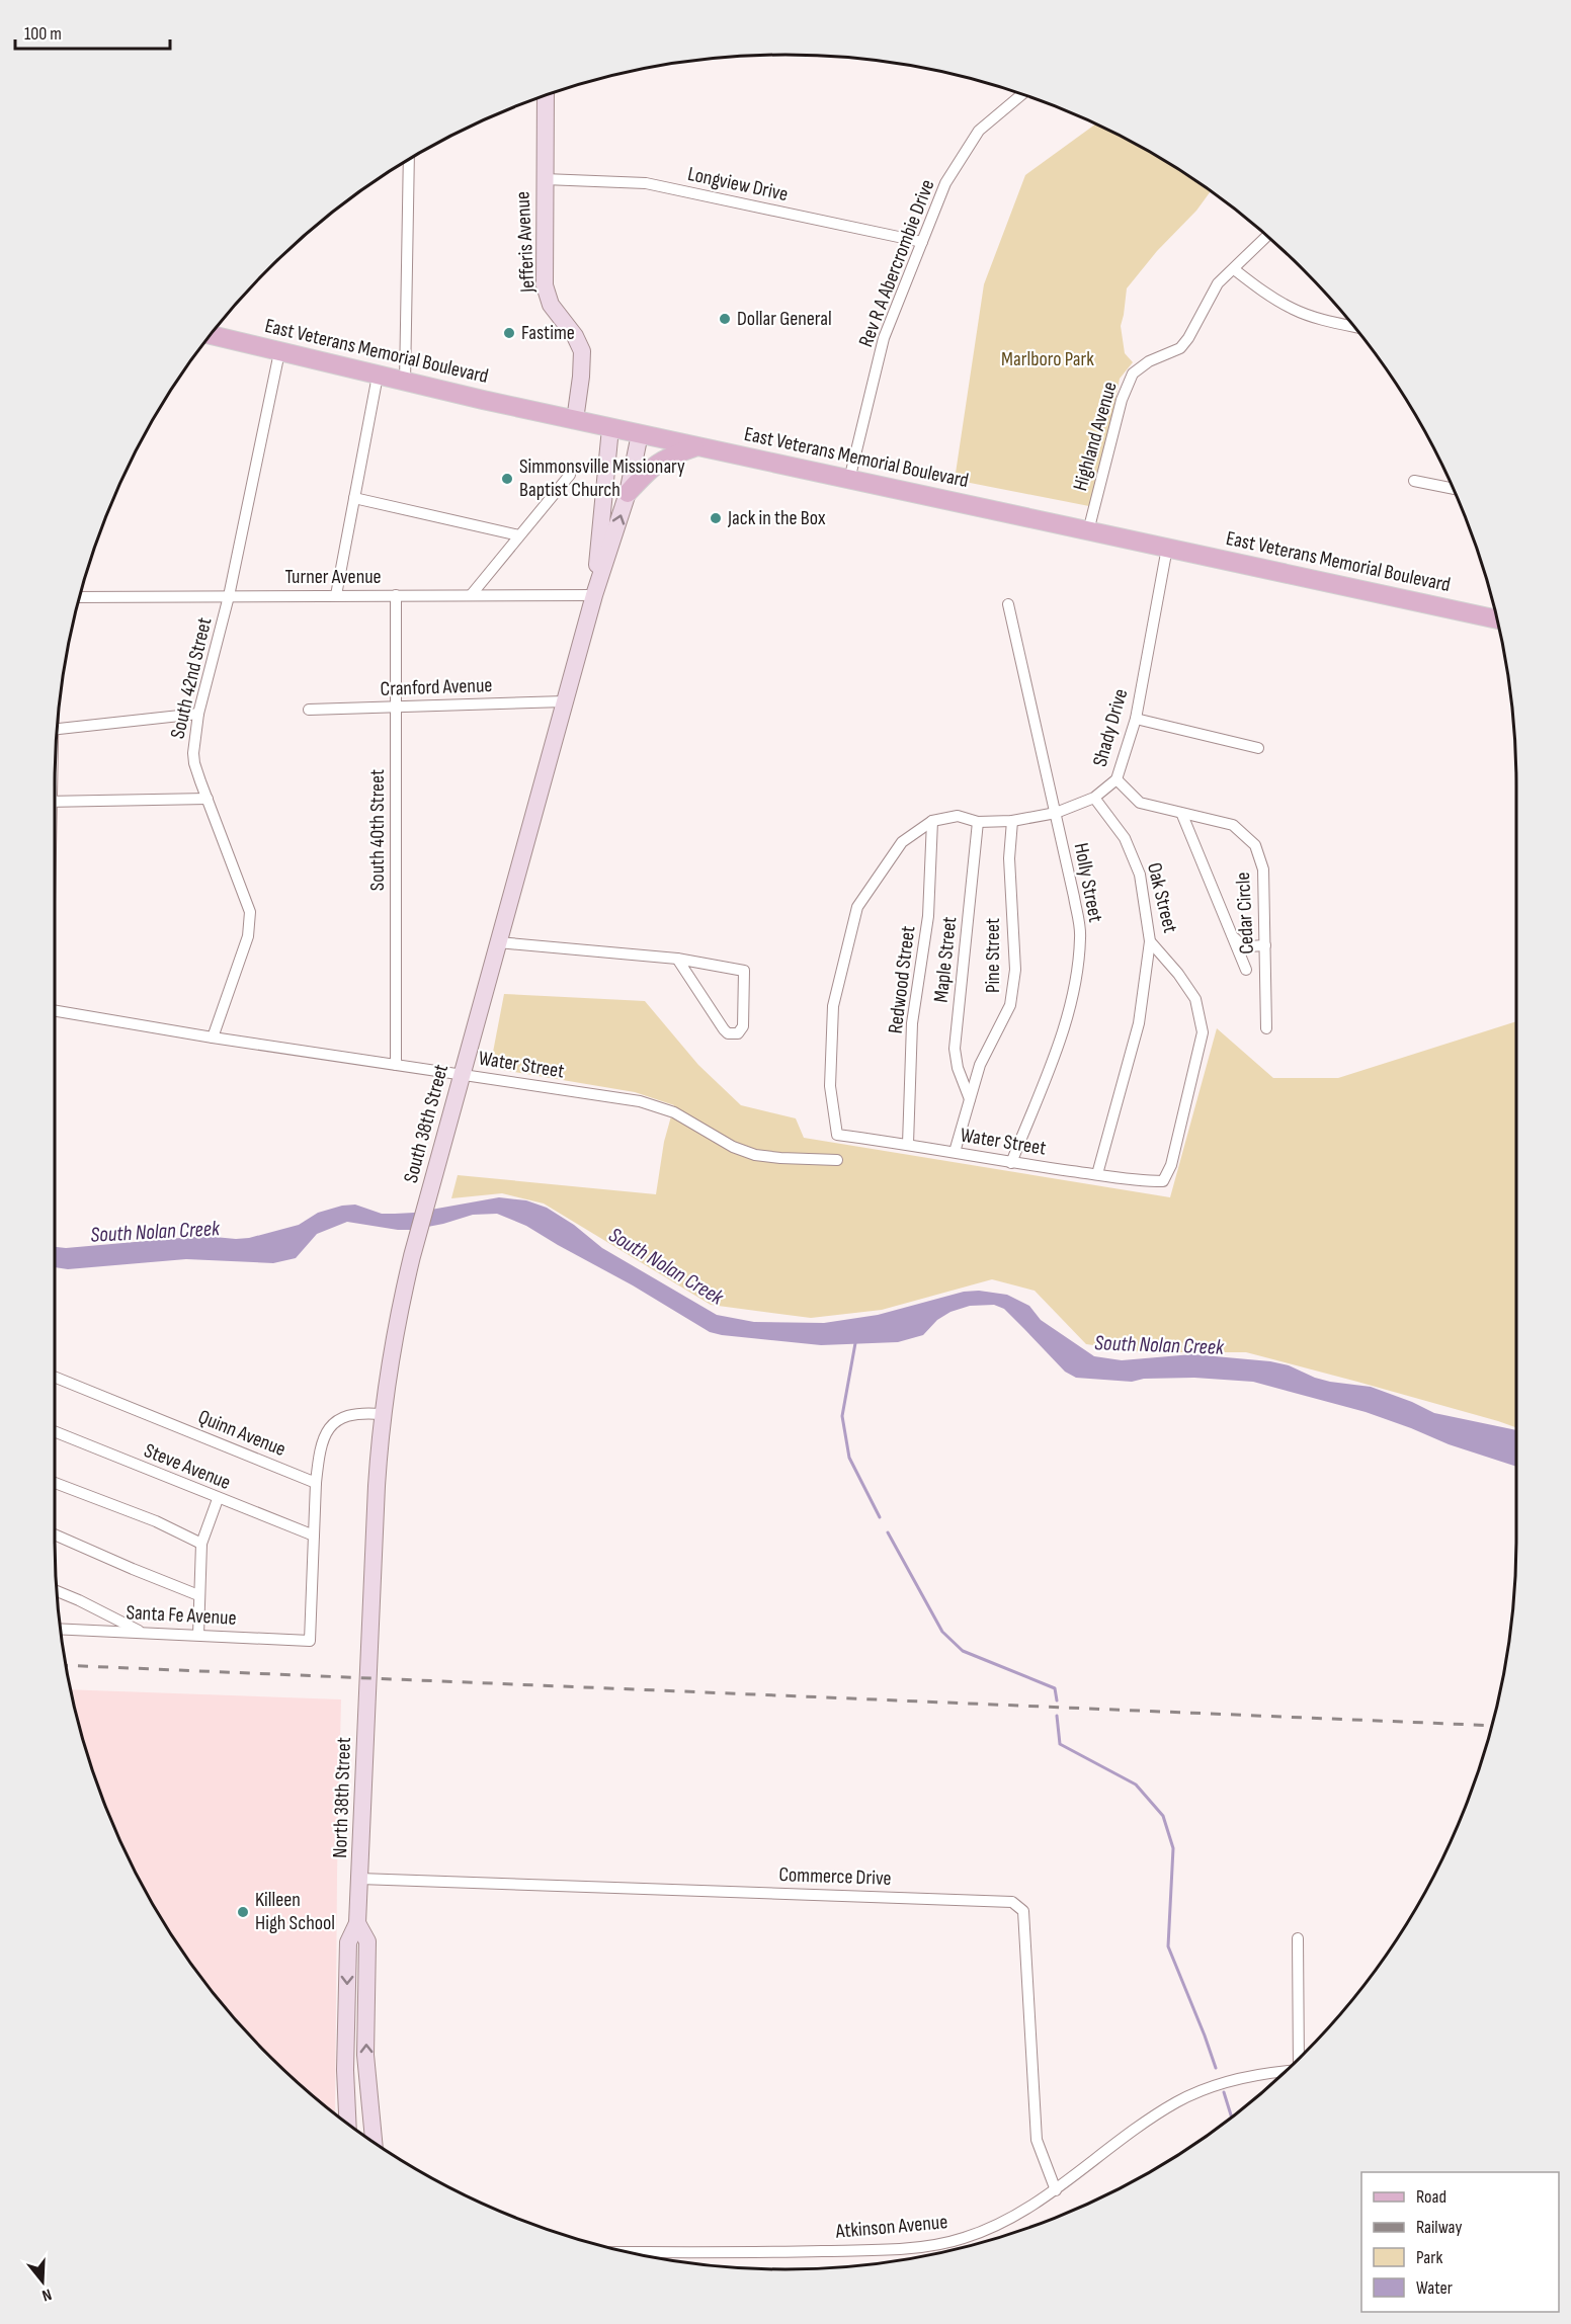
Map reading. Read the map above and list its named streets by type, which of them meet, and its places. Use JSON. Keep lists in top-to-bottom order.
{
  "streets": {
    "main road": [
      "Jefferis Avenue",
      "East Veterans Memorial Boulevard",
      "South 38th Street",
      "North 38th Street"
    ],
    "street": [
      "Longview Drive",
      "Rev R A Abercrombie Drive",
      "Highland Avenue",
      "Turner Avenue",
      "South 42nd Street",
      "Cranford Avenue",
      "Shady Drive",
      "South 40th Street",
      "Holly Street",
      "Oak Street",
      "Cedar Circle",
      "Pine Street",
      "Maple Street",
      "Redwood Street",
      "Water Street",
      "Quinn Avenue",
      "Steve Avenue",
      "Santa Fe Avenue",
      "Commerce Drive",
      "Atkinson Avenue"
    ]
  },
  "crossings": [
    ["Longview Drive", "Jefferis Avenue"],
    ["Longview Drive", "Rev R A Abercrombie Drive"],
    ["Jefferis Avenue", "East Veterans Memorial Boulevard"],
    ["Rev R A Abercrombie Drive", "East Veterans Memorial Boulevard"],
    ["East Veterans Memorial Boulevard", "Highland Avenue"],
    ["East Veterans Memorial Boulevard", "South 42nd Street"],
    ["East Veterans Memorial Boulevard", "Shady Drive"],
    ["East Veterans Memorial Boulevard", "South 38th Street"],
    ["Turner Avenue", "South 42nd Street"],
    ["Turner Avenue", "South 40th Street"],
    ["Turner Avenue", "South 38th Street"],
    ["South 42nd Street", "Water Street"],
    ["Cranford Avenue", "South 40th Street"],
    ["Cranford Avenue", "South 38th Street"],
    ["Shady Drive", "Holly Street"],
    ["Shady Drive", "Oak Street"],
    ["Shady Drive", "Cedar Circle"],
    ["Shady Drive", "Pine Street"],
    ["Shady Drive", "Maple Street"],
    ["Shady Drive", "Redwood Street"],
    ["Shady Drive", "Water Street"],
    ["South 40th Street", "Water Street"],
    ["Holly Street", "Water Street"],
    ["Oak Street", "Water Street"],
    ["Pine Street", "Maple Street"],
    ["Pine Street", "Water Street"],
    ["Redwood Street", "Water Street"],
    ["Water Street", "South 38th Street"],
    ["South 38th Street", "North 38th Street"],
    ["Steve Avenue", "Santa Fe Avenue"],
    ["North 38th Street", "Commerce Drive"],
    ["Commerce Drive", "Atkinson Avenue"]
  ],
  "water": ["South Nolan Creek"],
  "parks": ["Marlboro Park"],
  "places": [
    "Dollar General",
    "Fastime",
    "Simmonsville Missionary Baptist Church",
    "Jack in the Box",
    "Killeen High School"
  ],
  "legend": [
    "Road",
    "Railway",
    "Park",
    "Water"
  ],
  "scale_bar": "100 m",
  "north": "bottom"
}
